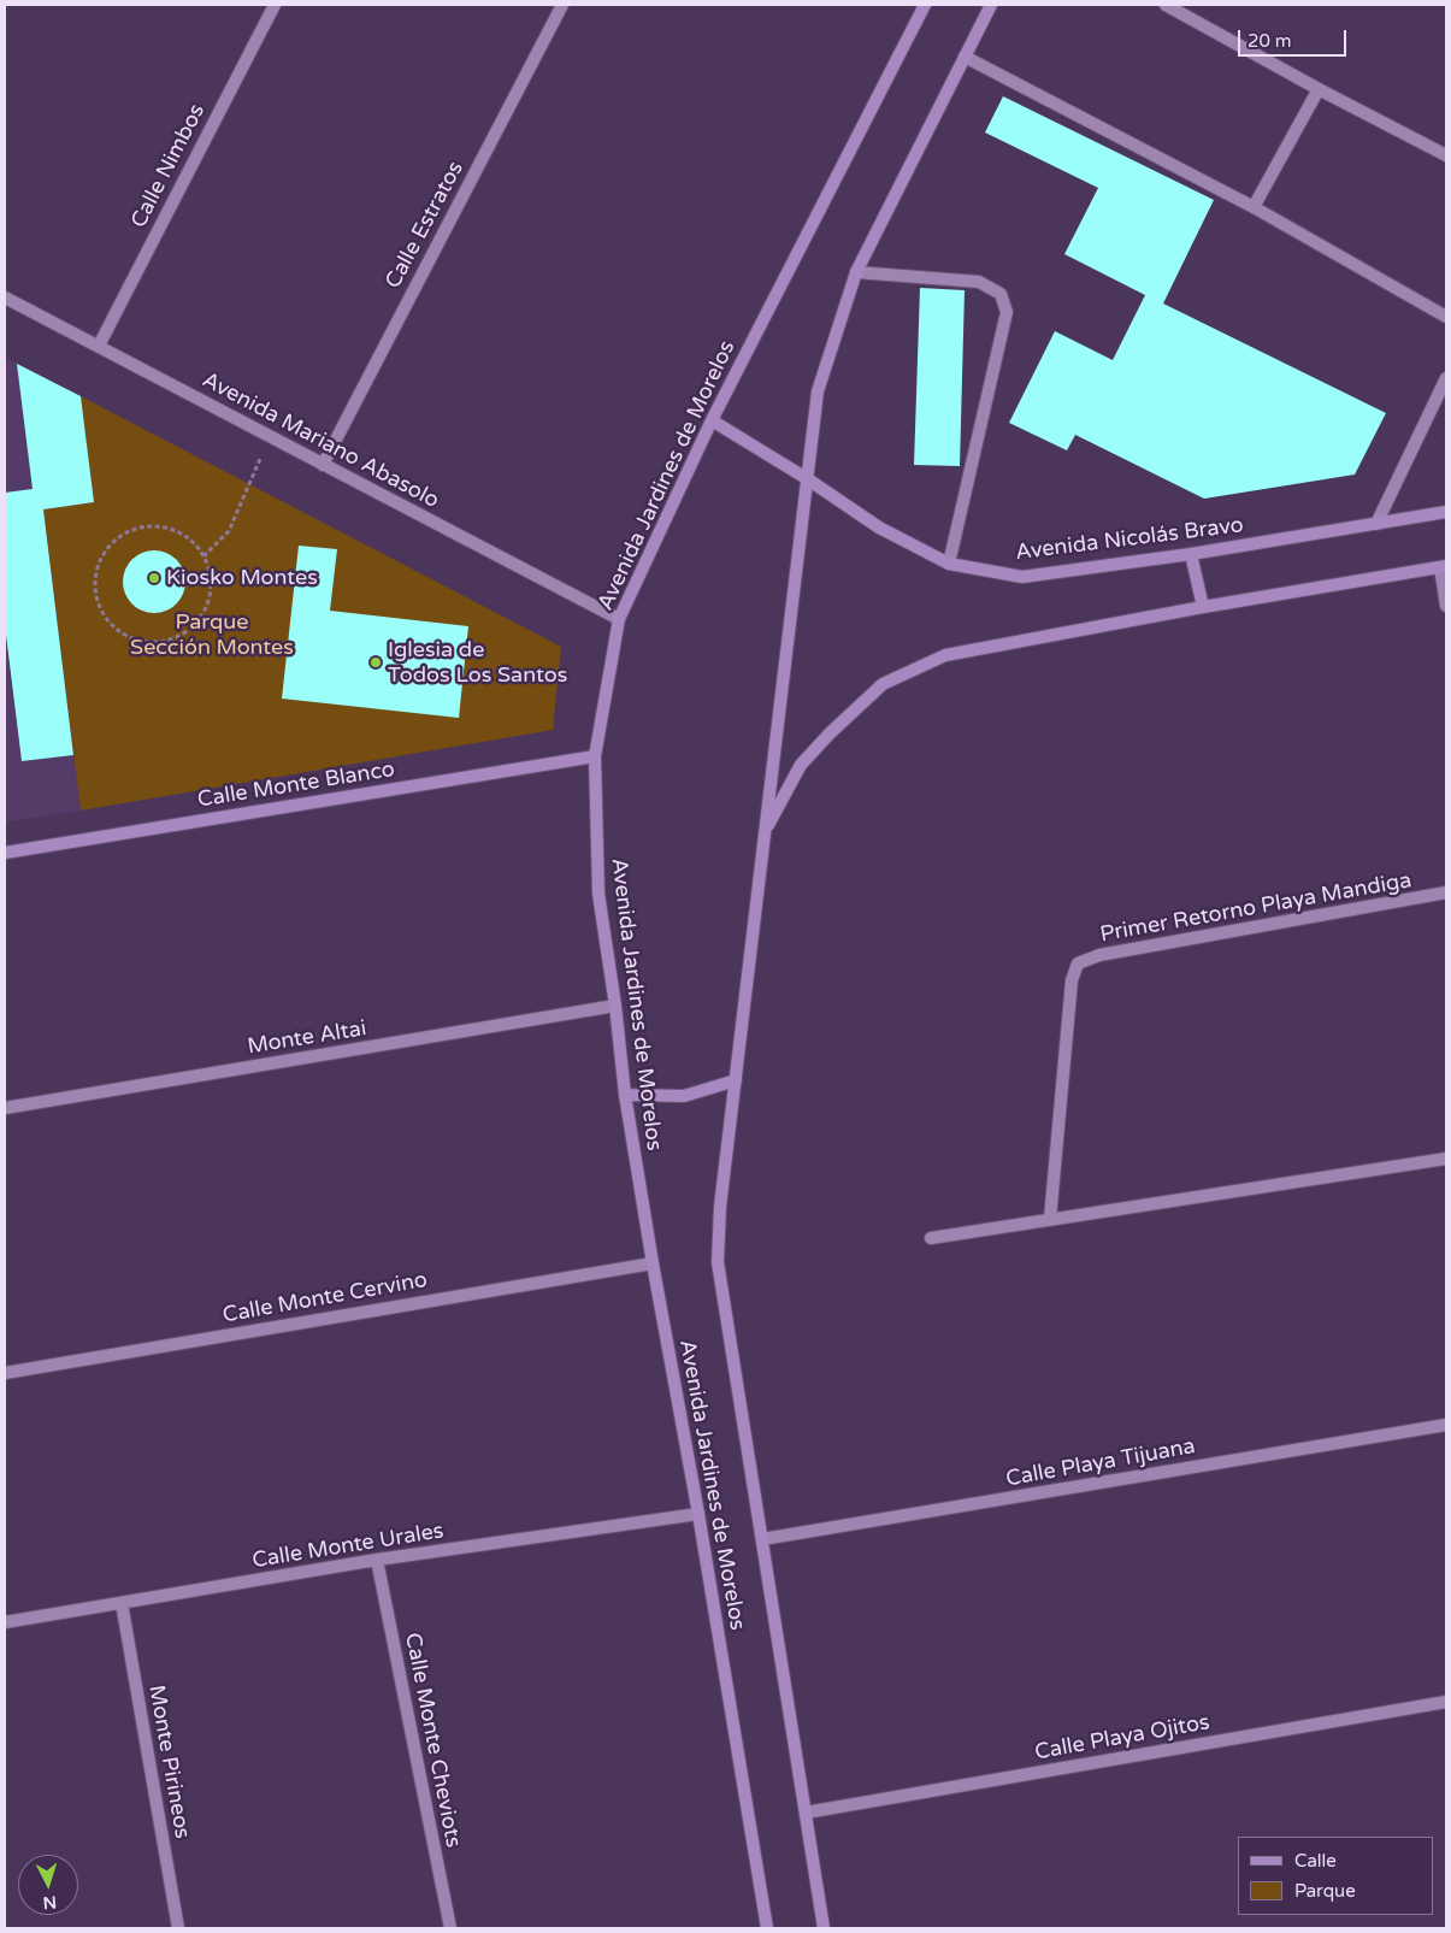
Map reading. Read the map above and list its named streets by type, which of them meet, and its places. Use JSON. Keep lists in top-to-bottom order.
{
  "streets": {
    "main road": ["Avenida Jardines de Morelos", "Avenida Nicolás Bravo", "Calle Monte Blanco"],
    "street": [
      "Calle Nimbos",
      "Calle Estratos",
      "Avenida Mariano Abasolo",
      "Primer Retorno Playa Mandiga",
      "Monte Altai",
      "Calle Monte Cervino",
      "Calle Playa Tijuana",
      "Calle Monte Urales",
      "Calle Playa Ojitos",
      "Calle Monte Cheviots",
      "Monte Pirineos"
    ]
  },
  "crossings": [
    ["Calle Nimbos", "Avenida Mariano Abasolo"],
    ["Calle Estratos", "Avenida Mariano Abasolo"],
    ["Avenida Mariano Abasolo", "Avenida Jardines de Morelos"],
    ["Avenida Jardines de Morelos", "Avenida Nicolás Bravo"],
    ["Avenida Jardines de Morelos", "Calle Monte Blanco"],
    ["Avenida Jardines de Morelos", "Monte Altai"],
    ["Avenida Jardines de Morelos", "Calle Monte Cervino"],
    ["Avenida Jardines de Morelos", "Calle Playa Tijuana"],
    ["Avenida Jardines de Morelos", "Calle Monte Urales"],
    ["Avenida Jardines de Morelos", "Calle Playa Ojitos"],
    ["Calle Monte Urales", "Calle Monte Cheviots"],
    ["Calle Monte Urales", "Monte Pirineos"]
  ],
  "parks": ["Parque Sección Montes"],
  "places": ["Kiosko Montes", "Iglesia de Todos Los Santos"],
  "legend": ["Calle", "Parque"],
  "scale_bar": "20 m",
  "north": "bottom"
}
